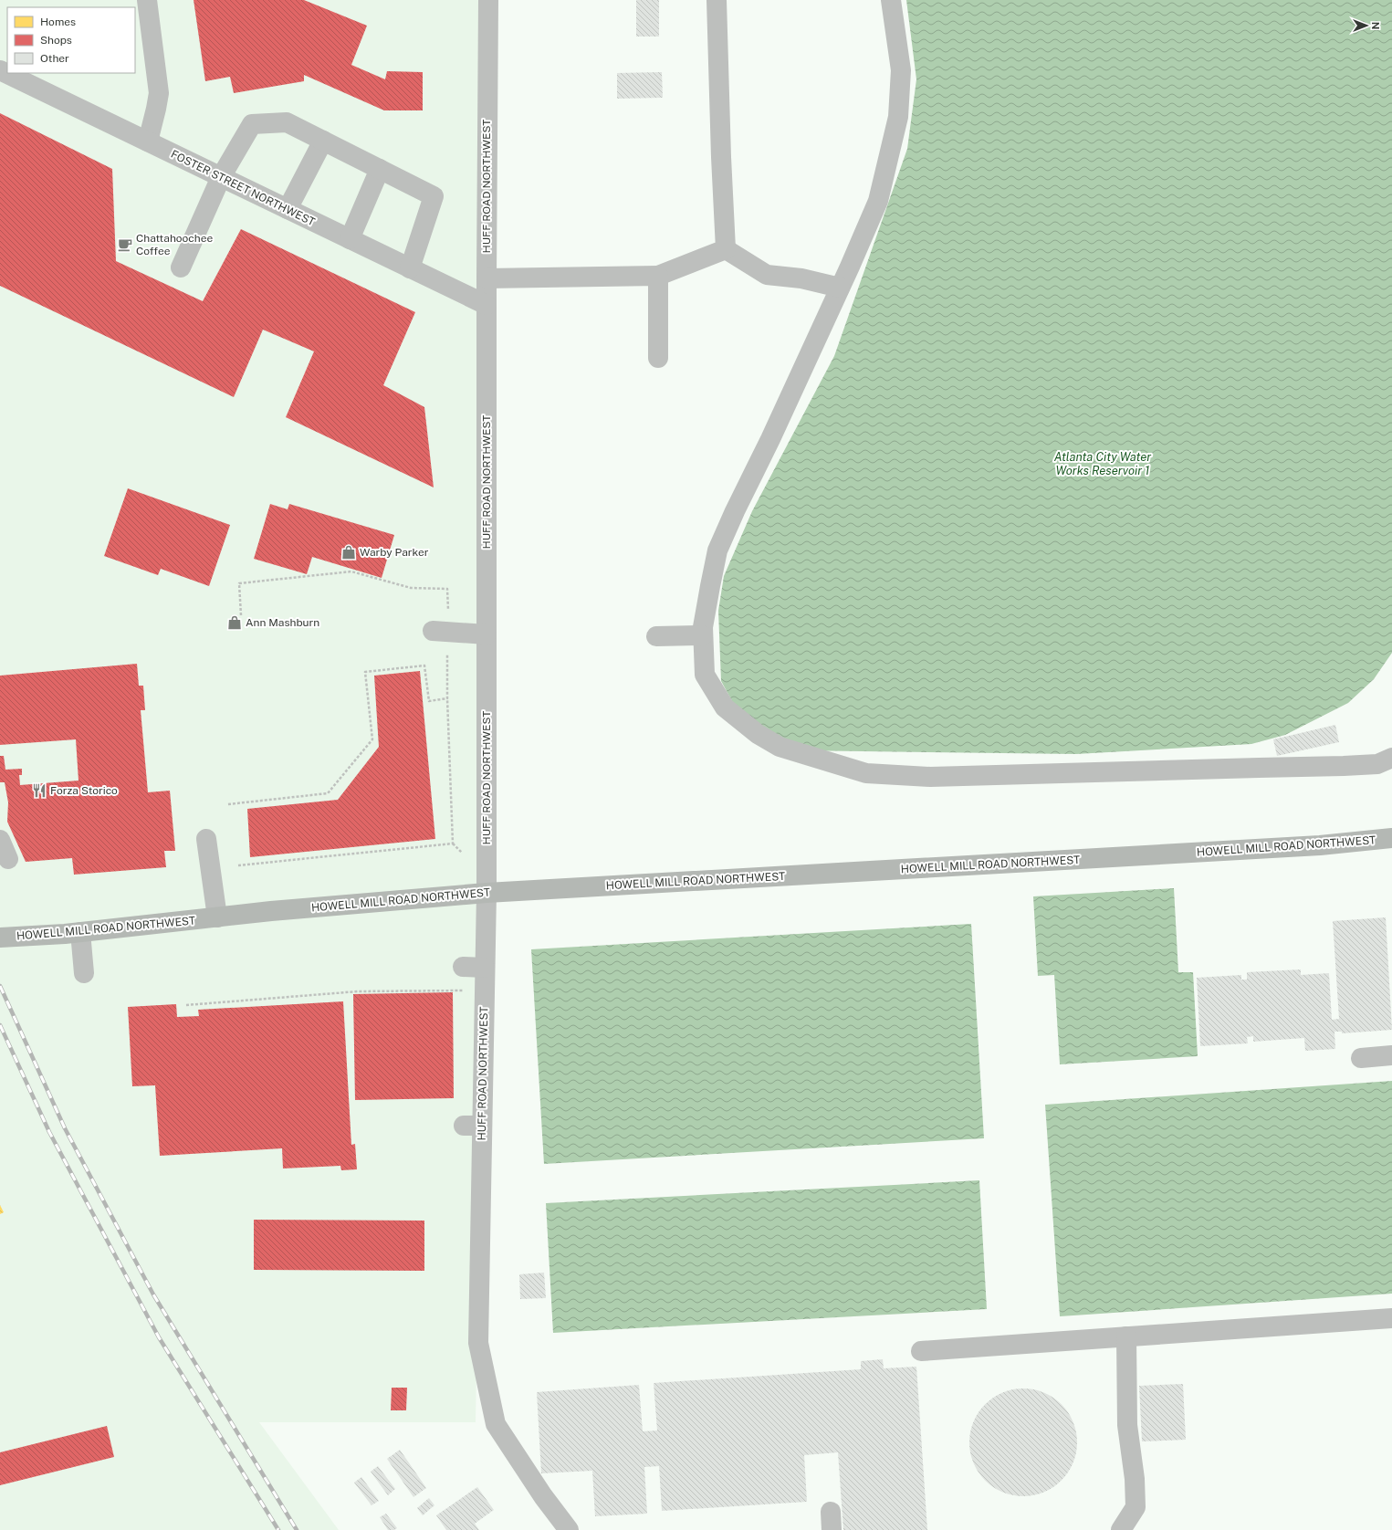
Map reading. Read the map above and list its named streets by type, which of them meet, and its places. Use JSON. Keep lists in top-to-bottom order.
{
  "streets": {
    "main road": ["HOWELL MILL ROAD NORTHWEST"],
    "street": ["HUFF ROAD NORTHWEST", "FOSTER STREET NORTHWEST"]
  },
  "crossings": [
    ["HUFF ROAD NORTHWEST", "FOSTER STREET NORTHWEST"],
    ["HUFF ROAD NORTHWEST", "HOWELL MILL ROAD NORTHWEST"]
  ],
  "water": ["Atlanta City Water Works Reservoir 1"],
  "places": {
    "cafe": ["Chattahoochee Coffee"],
    "shop": ["Warby Parker", "Ann Mashburn"],
    "restaurant": ["Forza Storico"]
  },
  "legend": ["Homes", "Shops", "Other"],
  "north": "right"
}
